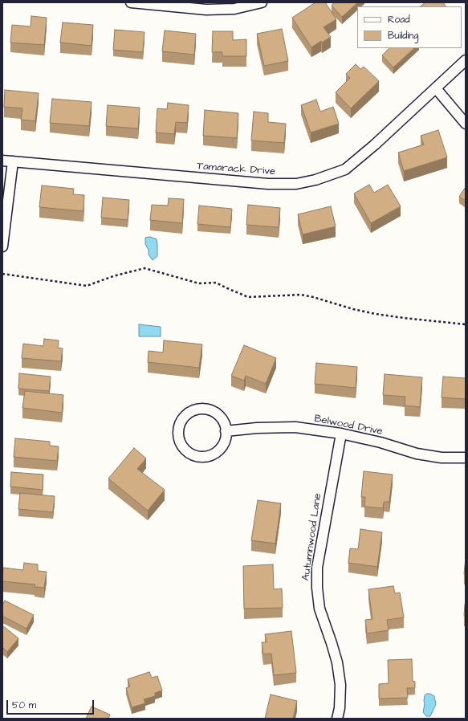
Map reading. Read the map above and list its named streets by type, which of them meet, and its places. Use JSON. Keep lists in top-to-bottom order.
{
  "streets": {
    "street": ["Tamarack Drive", "Belwood Drive", "Autumnwood Lane"]
  },
  "crossings": [
    ["Belwood Drive", "Autumnwood Lane"]
  ],
  "legend": ["Road", "Building"],
  "scale_bar": "50 m"
}
